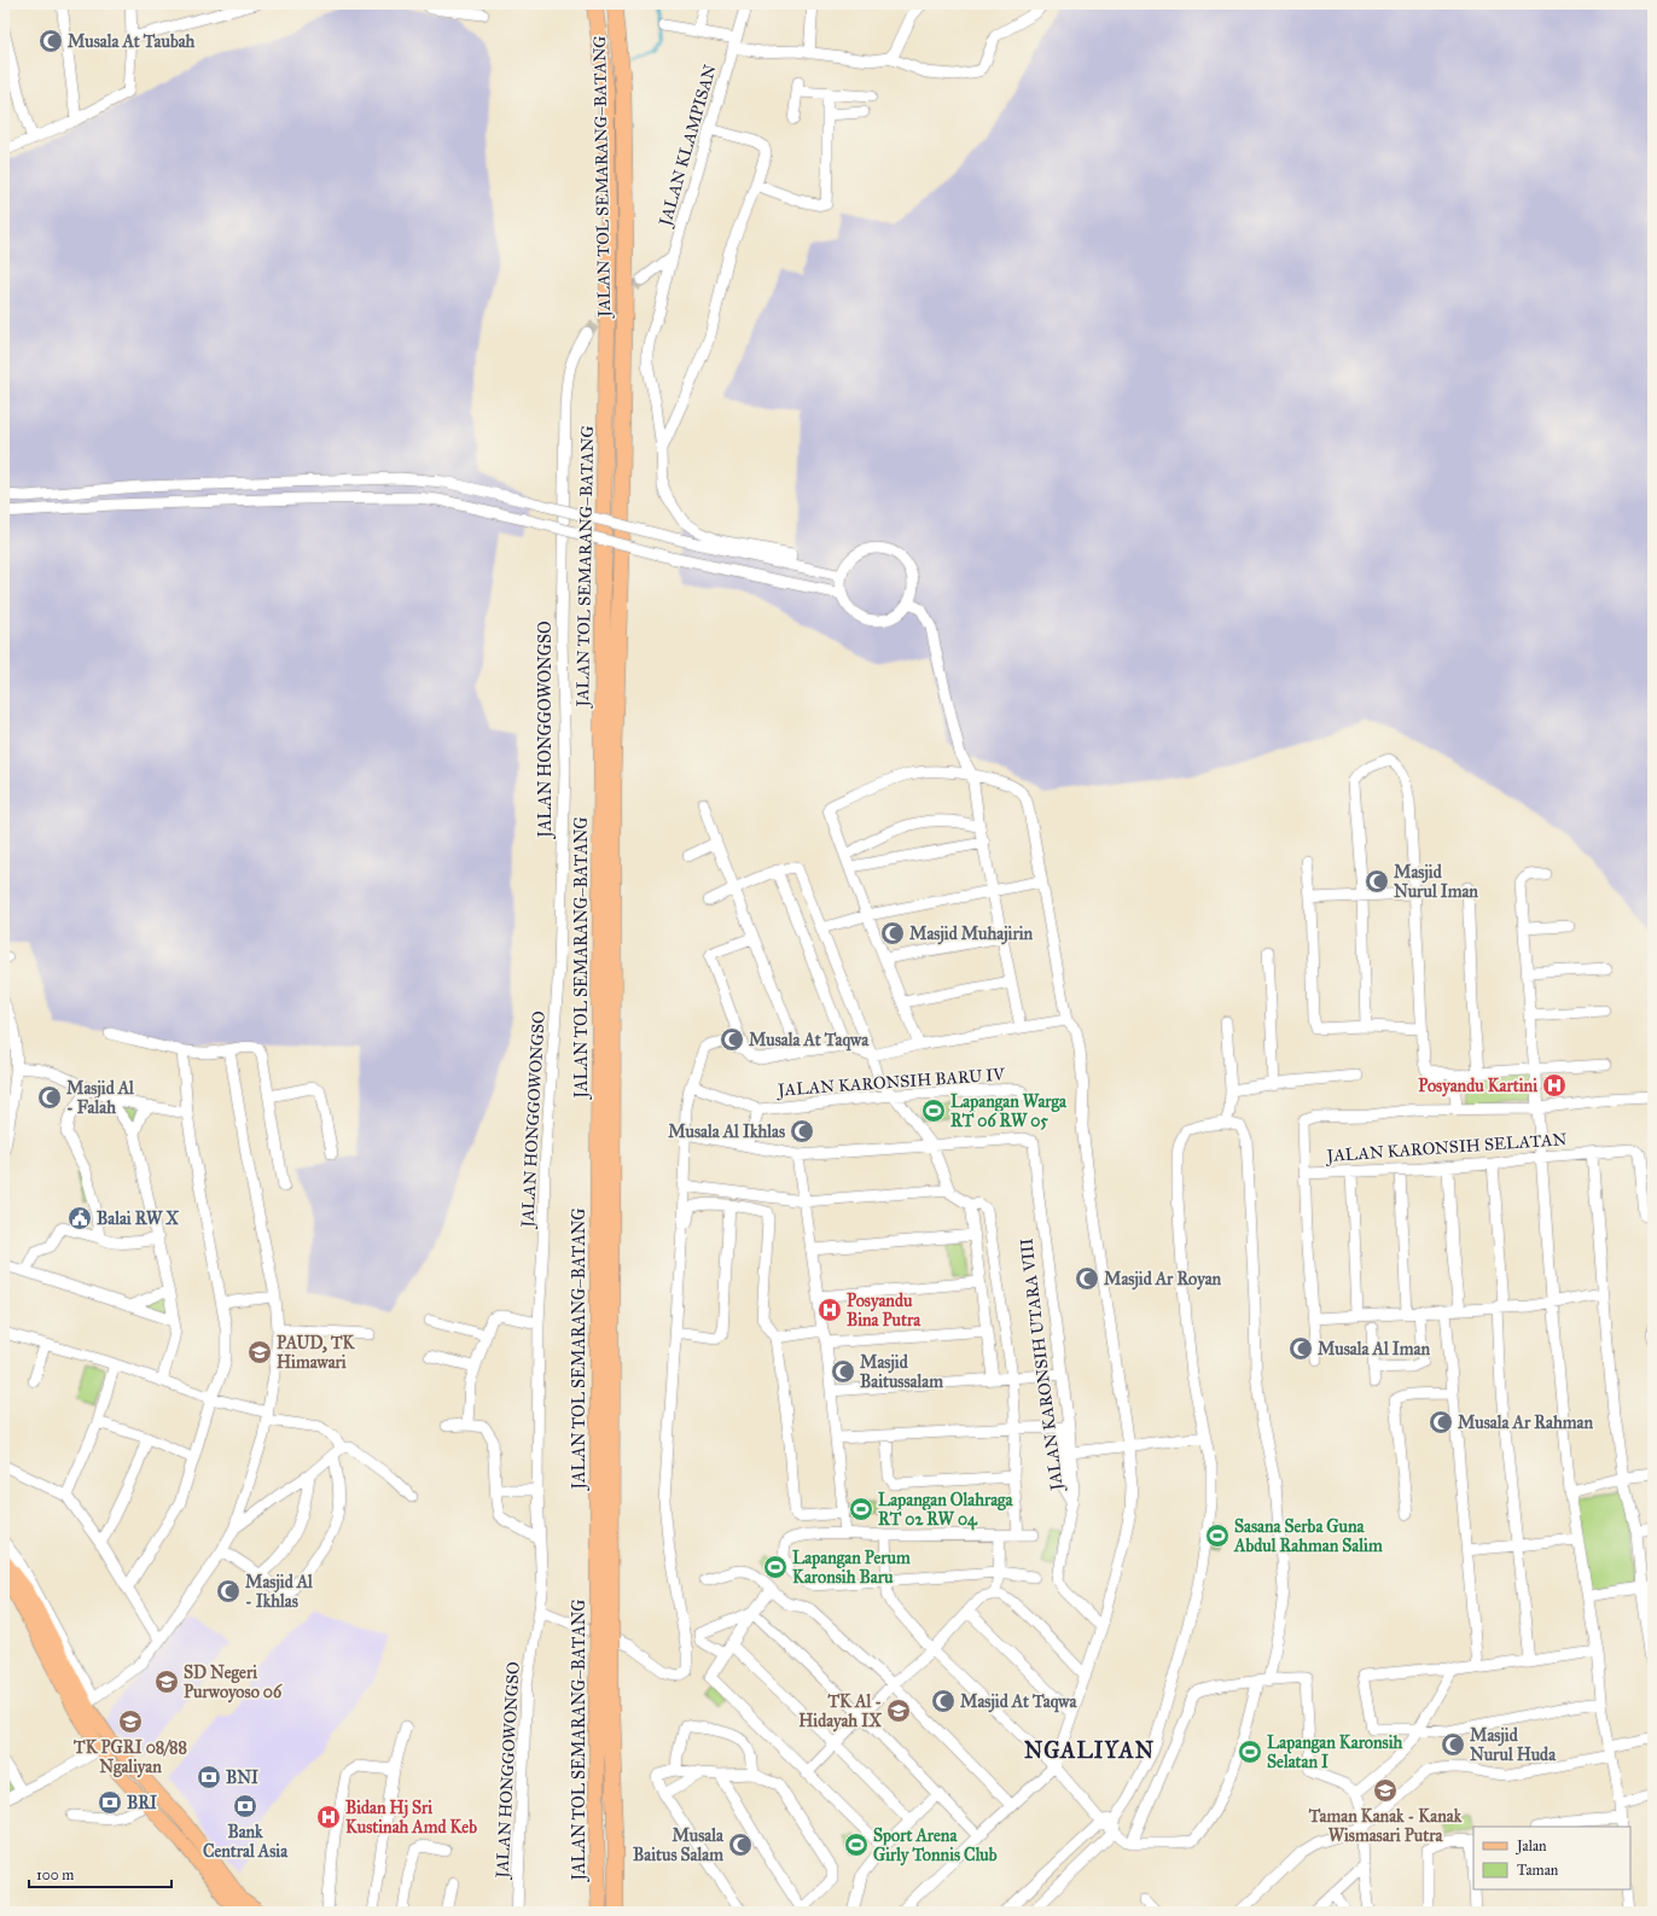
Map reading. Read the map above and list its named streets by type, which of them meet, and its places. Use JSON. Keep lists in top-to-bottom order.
{
  "streets": {
    "highway": ["JALAN TOL SEMARANG–BATANG"],
    "street": [
      "JALAN KLAMPISAN",
      "JALAN HONGGOWONGSO",
      "JALAN KARONSIH BARU IV",
      "JALAN KARONSIH SELATAN",
      "JALAN KARONSIH UTARA VIII"
    ]
  },
  "districts": ["NGALIYAN"],
  "places": {
    "mosque": [
      "Musala At Taubah",
      "Masjid Nurul Iman",
      "Masjid Muhajirin",
      "Musala At Taqwa",
      "Masjid Al - Falah",
      "Musala Al Ikhlas",
      "Masjid Ar Royan",
      "Musala Al Iman",
      "Masjid Baitussalam",
      "Musala Ar Rahman",
      "Masjid Al - Ikhlas",
      "Masjid At Taqwa",
      "Masjid Nurul Huda",
      "Musala Baitus Salam"
    ],
    "hospital": ["Posyandu Kartini", "Posyandu Bina Putra", "Bidan Hj Sri Kustinah Amd Keb"],
    "sports": [
      "Lapangan Warga RT 06 RW 05",
      "Lapangan Olahraga RT 02 RW 04",
      "Sasana Serba Guna Abdul Rahman Salim",
      "Lapangan Perum Karonsih Baru",
      "Lapangan Karonsih Selatan I",
      "Sport Arena Girly Tonnis Club"
    ],
    "public building": ["Balai RW X"],
    "school or university": [
      "PAUD, TK Himawari",
      "SD Negeri Purwoyoso 06",
      "TK Al - Hidayah IX",
      "TK PGRI 08/88 Ngaliyan",
      "Taman Kanak - Kanak Wismasari Putra"
    ],
    "bank": ["BNI", "BRI", "Bank Central Asia"]
  },
  "legend": ["Jalan", "Taman"],
  "scale_bar": "100 m"
}
